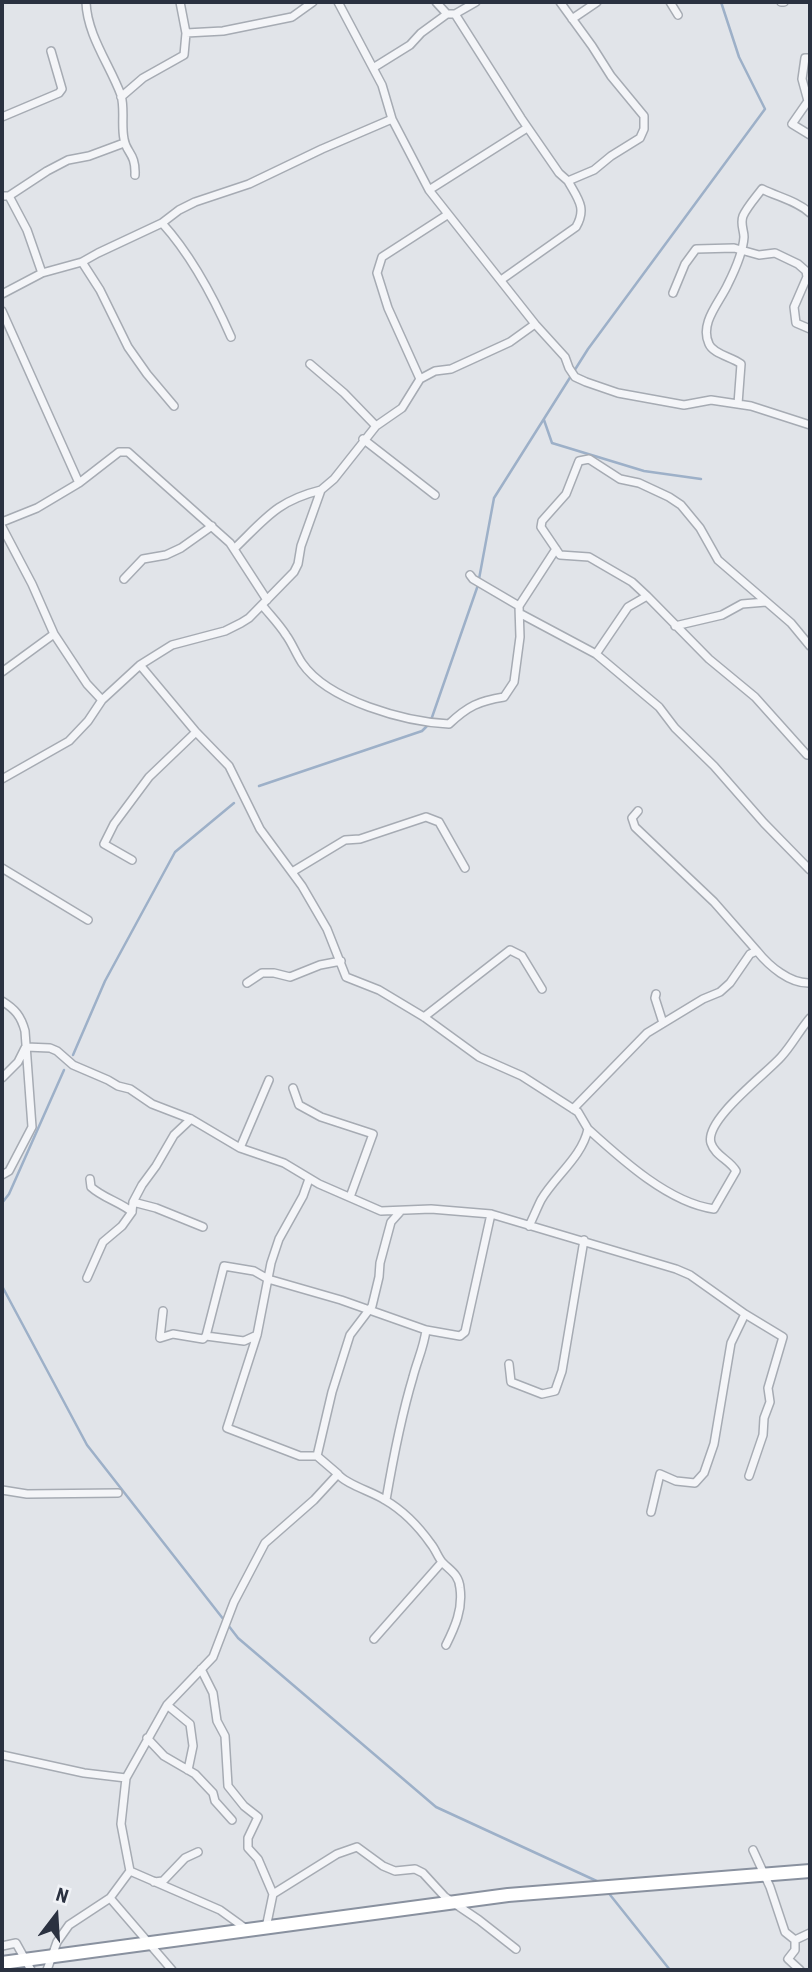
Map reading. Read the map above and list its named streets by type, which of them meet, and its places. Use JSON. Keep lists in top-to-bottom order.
{
  "north": "top"
}
